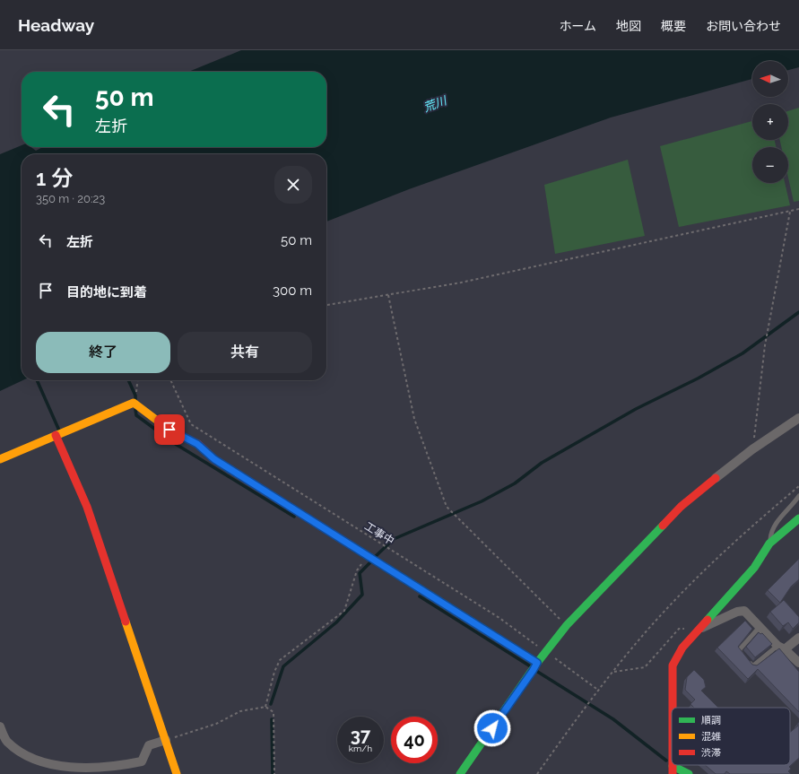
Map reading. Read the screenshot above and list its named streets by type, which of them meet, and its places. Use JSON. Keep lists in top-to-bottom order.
{
  "streets": {
    "path": ["工事中"]
  },
  "water": ["荒川"],
  "legend": ["順調", "混雑", "渋滞"],
  "north": "left",
  "page": {
    "header": "Headway",
    "nav": [
      "ホーム",
      "地図",
      "概要",
      "お問い合わせ"
    ],
    "map_buttons": ["+", "−"],
    "turn": ["50 m", "左折"],
    "heading": ["1 分", "350 m · 20:23"],
    "list": [
      {
        "name": "左折",
        "value": "50 m"
      },
      {
        "name": "目的地に到着",
        "value": "300 m"
      }
    ],
    "buttons": ["終了", "共有"],
    "speed": "37 km/h",
    "limit": "40"
  }
}
